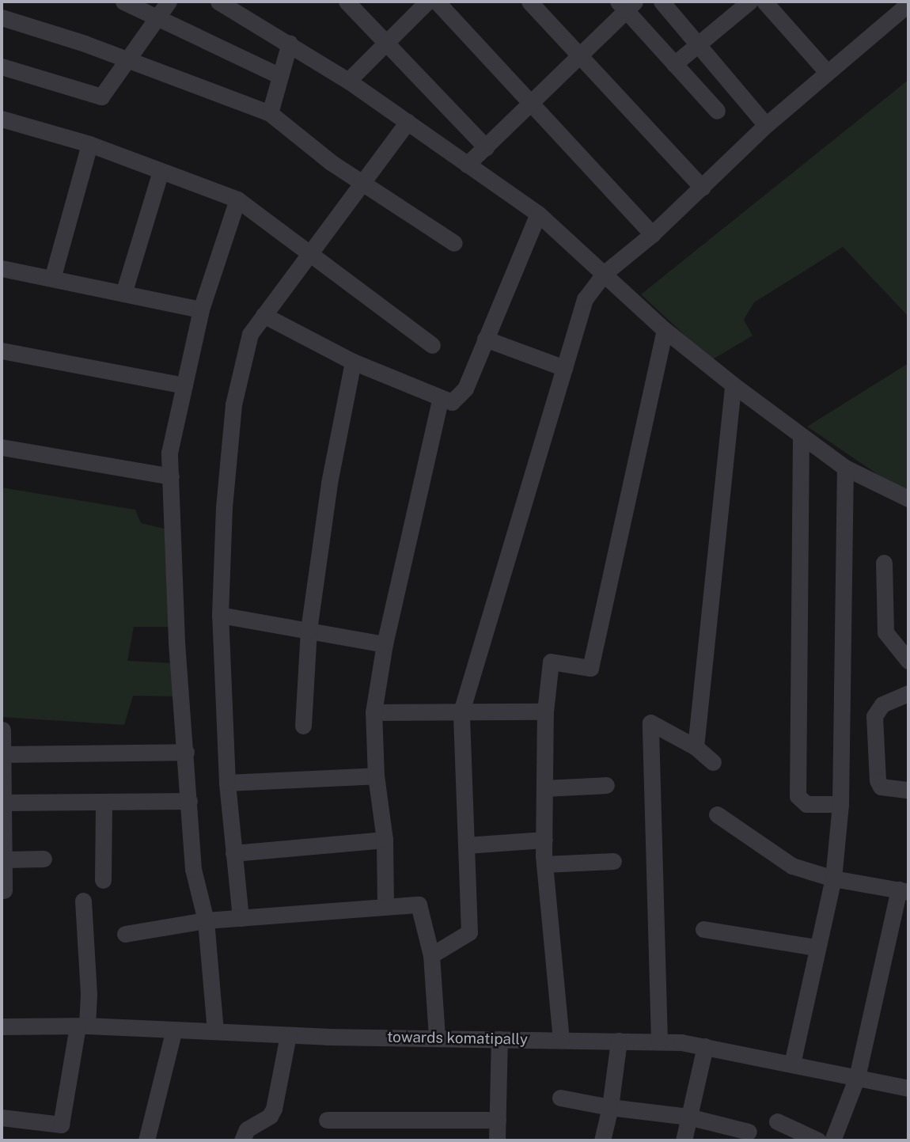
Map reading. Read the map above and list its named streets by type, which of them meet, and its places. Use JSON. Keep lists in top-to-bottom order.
{
  "streets": {
    "street": ["towards komatipally"]
  }
}
